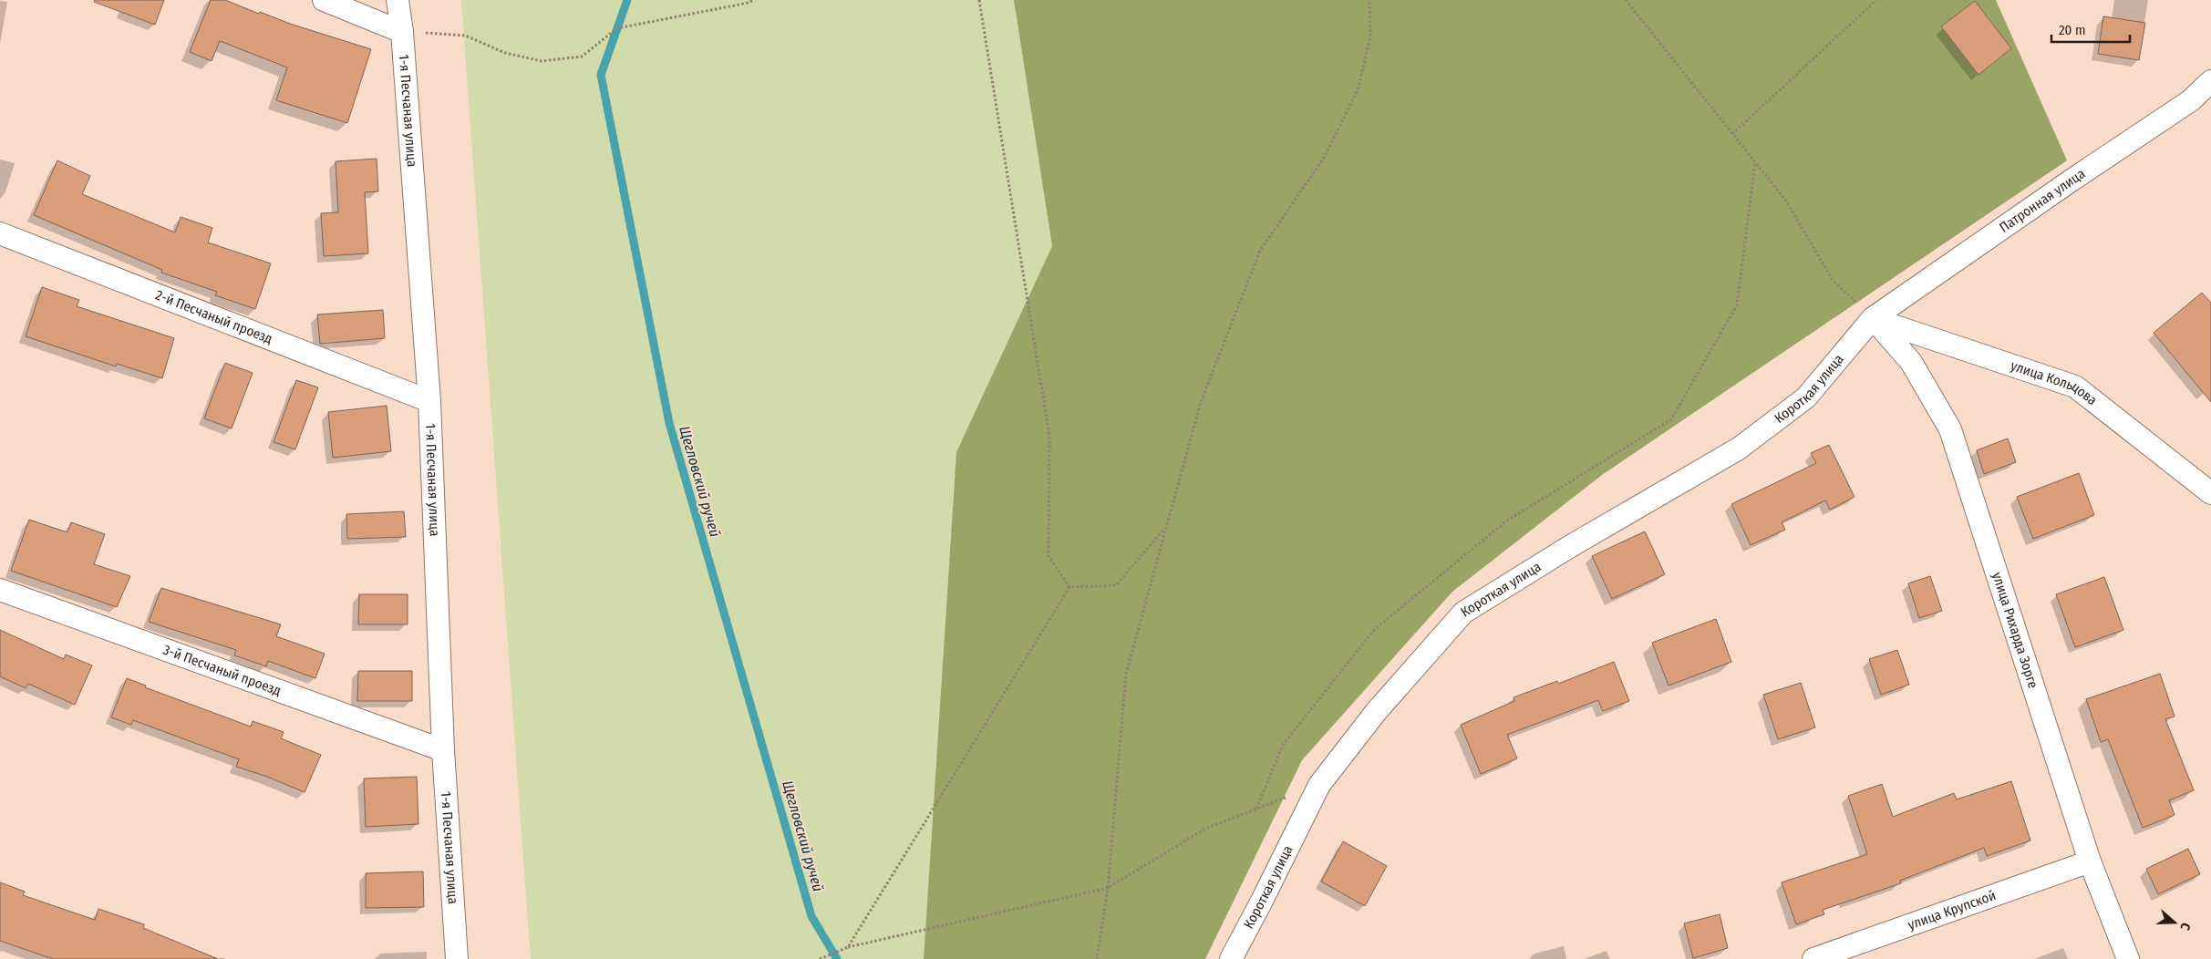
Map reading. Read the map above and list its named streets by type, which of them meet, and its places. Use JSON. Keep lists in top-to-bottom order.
{
  "streets": {
    "street": [
      "1-я Песчаная улица",
      "Патронная улица",
      "2-й Песчаный проезд",
      "улица Кольцова",
      "Короткая улица",
      "улица Рихарда Зорге",
      "3-й Песчаный проезд",
      "улица Крупской"
    ]
  },
  "crossings": [
    ["1-я Песчаная улица", "2-й Песчаный проезд"],
    ["1-я Песчаная улица", "3-й Песчаный проезд"],
    ["Патронная улица", "улица Кольцова"],
    ["Патронная улица", "Короткая улица"],
    ["Патронная улица", "улица Рихарда Зорге"],
    ["улица Кольцова", "Короткая улица"],
    ["улица Кольцова", "улица Рихарда Зорге"],
    ["Короткая улица", "улица Рихарда Зорге"],
    ["улица Рихарда Зорге", "улица Крупской"]
  ],
  "water": ["Щегловский ручей"],
  "scale_bar": "20 m",
  "north": "right"
}
